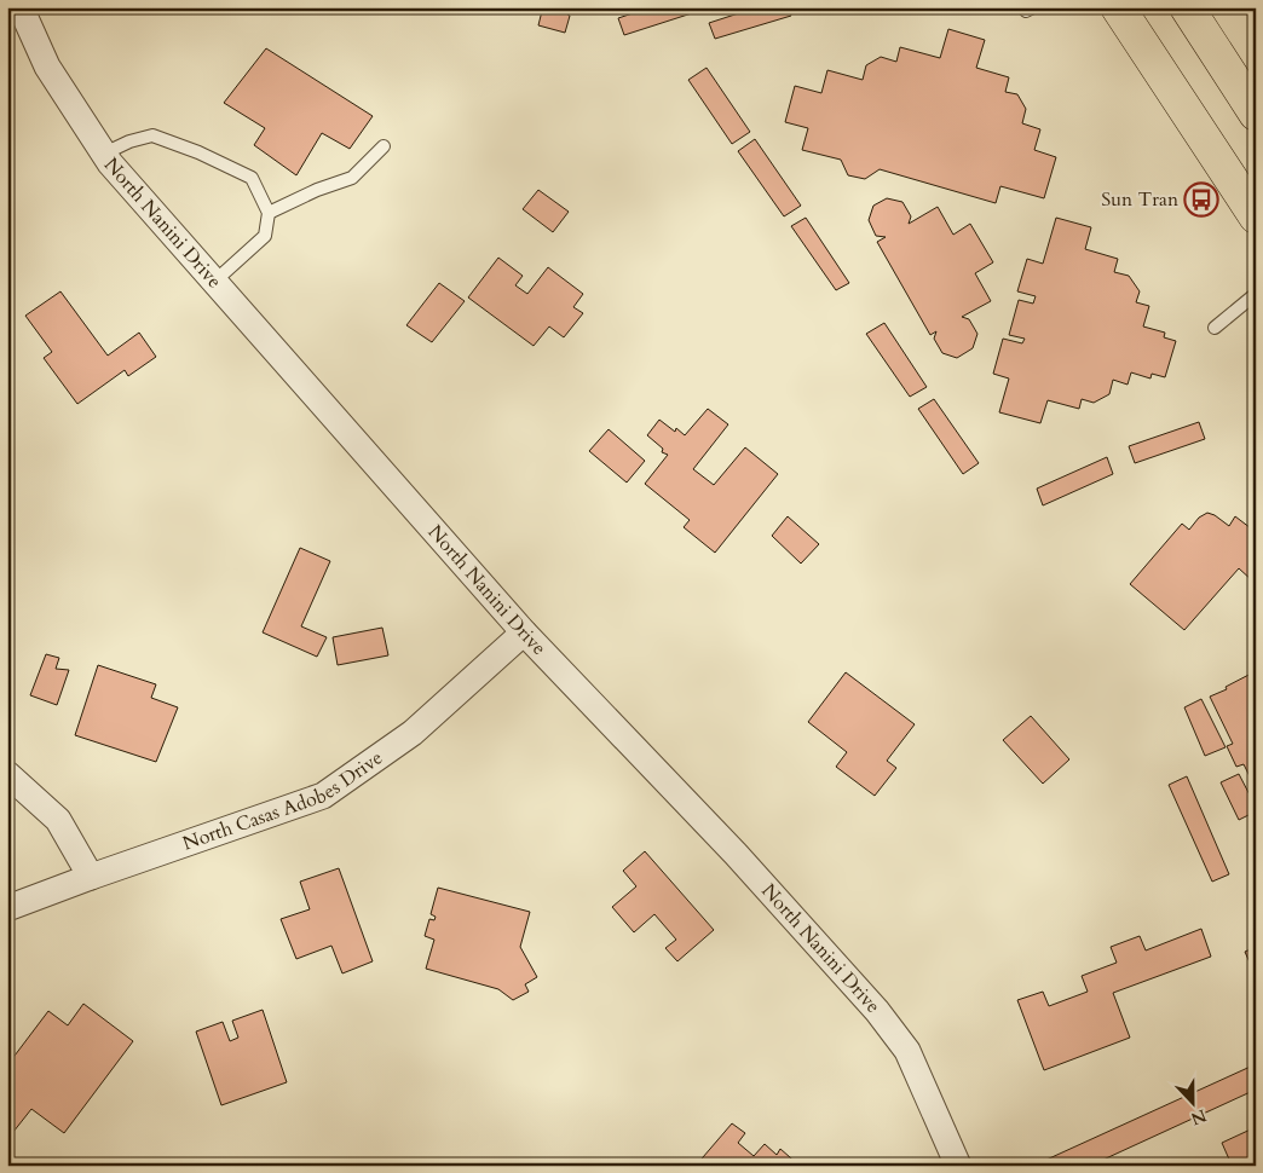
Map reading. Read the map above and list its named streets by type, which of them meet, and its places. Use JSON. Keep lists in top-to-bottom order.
{
  "streets": {
    "street": ["North Nanini Drive", "North Casas Adobes Drive"]
  },
  "crossings": [
    ["North Nanini Drive", "North Casas Adobes Drive"]
  ],
  "places": {
    "bus stop": ["Sun Tran"]
  },
  "north": "bottom"
}
